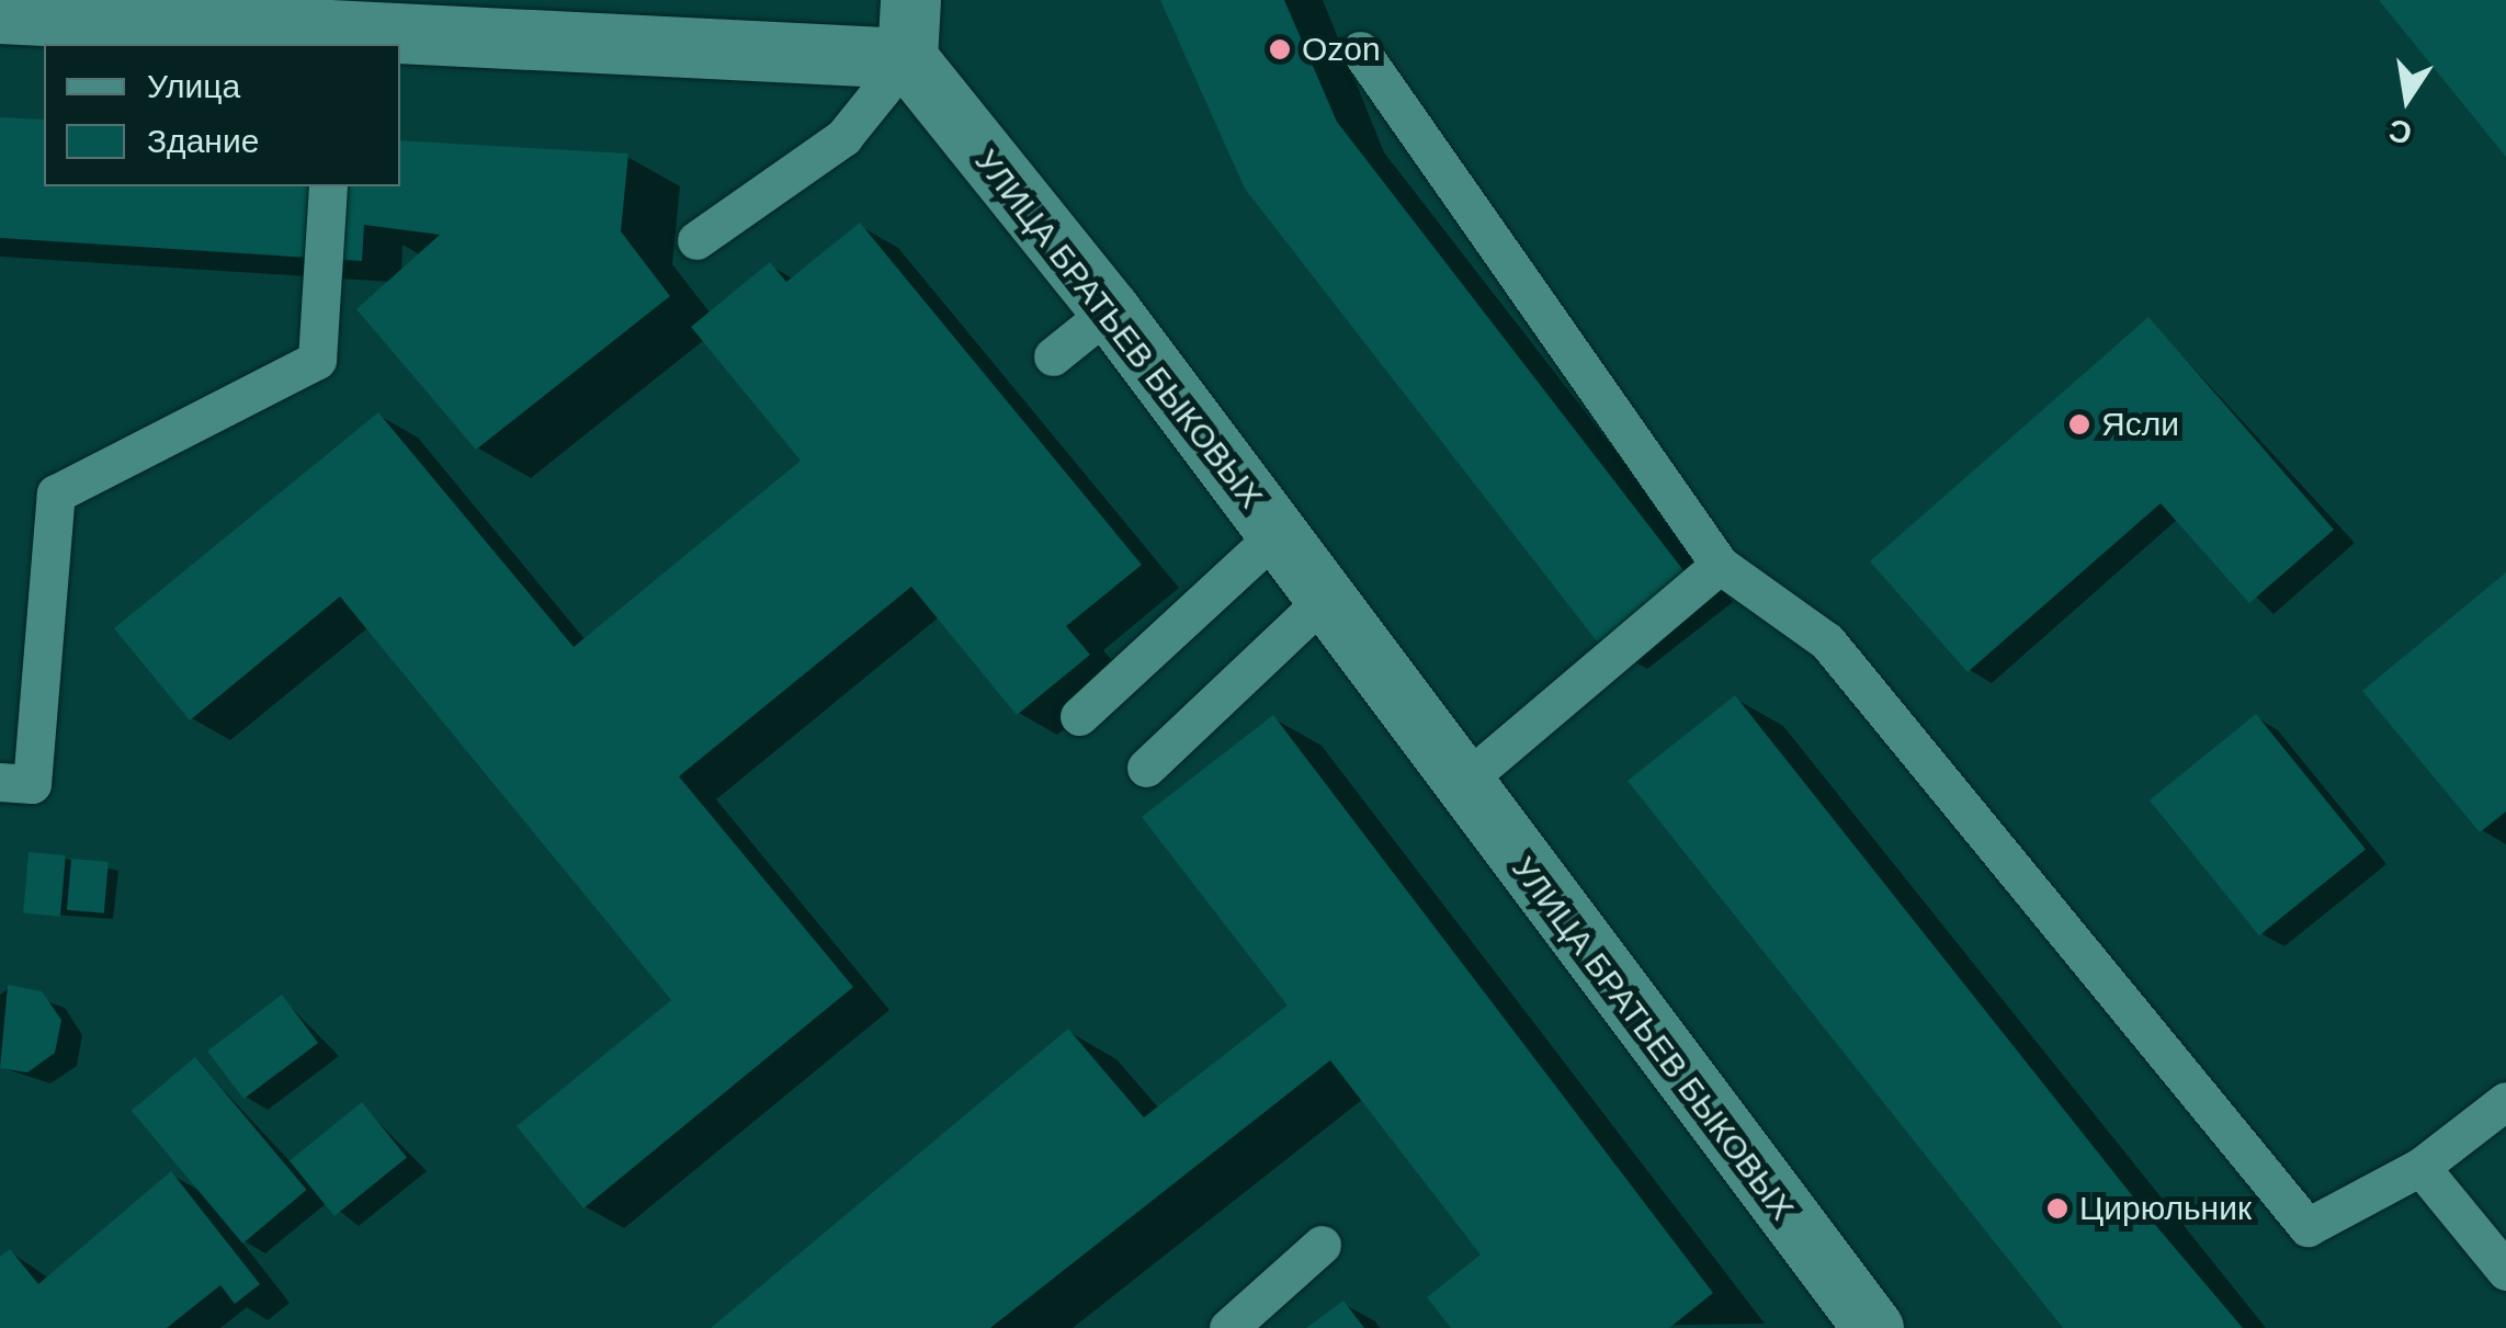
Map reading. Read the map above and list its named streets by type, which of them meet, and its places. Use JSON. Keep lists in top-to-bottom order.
{
  "streets": {
    "street": ["УЛИЦА БРАТЬЕВ БЫКОВЫХ"]
  },
  "places": ["Ozon", "Ясли", "Цирюльник"],
  "legend": ["Улица", "Здание"],
  "north": "bottom"
}
